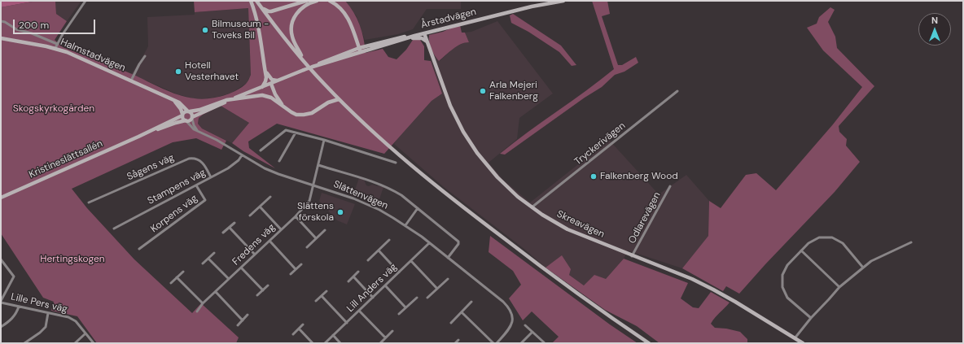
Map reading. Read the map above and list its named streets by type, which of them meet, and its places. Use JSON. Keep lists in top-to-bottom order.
{
  "streets": {
    "main road": [
      "Årstadvägen",
      "Halmstadvägen",
      "Kristineslättsallén",
      "Skreavägen"
    ],
    "street": [
      "Tryckerivägen",
      "Sågens väg",
      "Stampens väg",
      "Slättenvägen",
      "Korpens väg",
      "Odlarevägen",
      "Fredens väg",
      "Lill Anders väg",
      "Lille Pers väg"
    ]
  },
  "crossings": [
    ["Årstadvägen", "Halmstadvägen"],
    ["Årstadvägen", "Kristineslättsallén"],
    ["Årstadvägen", "Slättenvägen"],
    ["Årstadvägen", "Skreavägen"],
    ["Halmstadvägen", "Kristineslättsallén"],
    ["Halmstadvägen", "Slättenvägen"],
    ["Tryckerivägen", "Skreavägen"],
    ["Kristineslättsallén", "Slättenvägen"],
    ["Sågens väg", "Stampens väg"],
    ["Stampens väg", "Slättenvägen"],
    ["Stampens väg", "Korpens väg"],
    ["Slättenvägen", "Fredens väg"],
    ["Slättenvägen", "Lill Anders väg"],
    ["Odlarevägen", "Skreavägen"]
  ],
  "parks": ["Skogskyrkogården", "Hertingskogen"],
  "places": [
    "Bilmuseum - Toveks Bil",
    "Hotell Vesterhavet",
    "Arla Mejeri Falkenberg",
    "Falkenberg Wood",
    "Slättens förskola"
  ],
  "scale_bar": "200 m",
  "north": "top"
}
